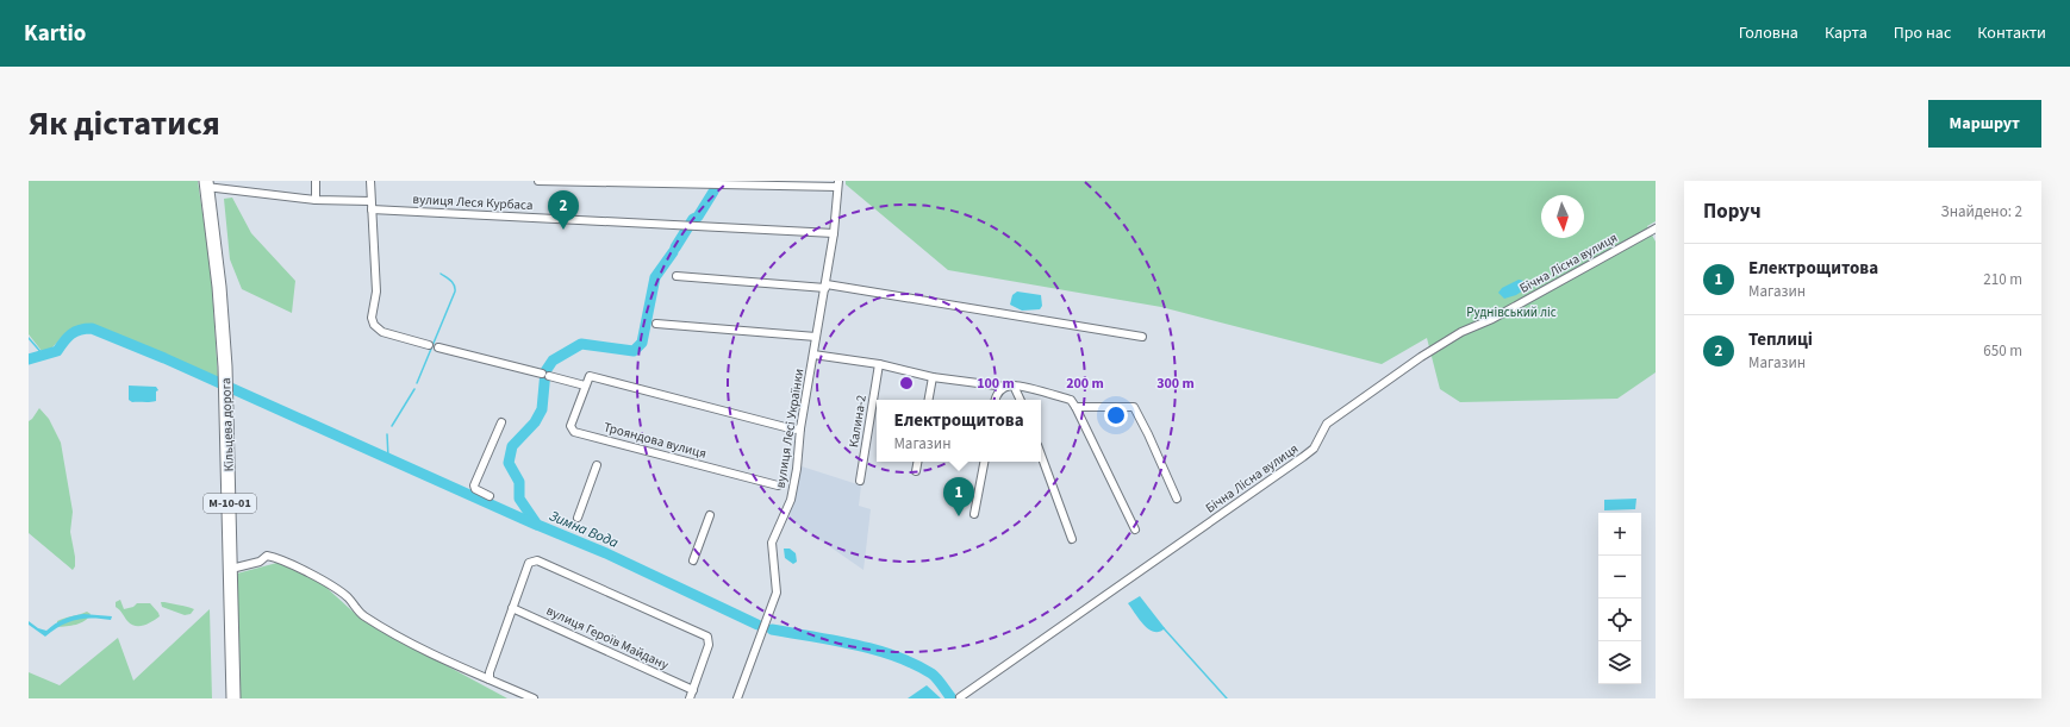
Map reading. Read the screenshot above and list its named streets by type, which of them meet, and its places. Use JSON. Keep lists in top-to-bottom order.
{
  "streets": {
    "highway": ["Кільцева дорога", "М-10-01"],
    "street": [
      "вулиця Леся Курбаса",
      "Бічна Лісна вулиця",
      "Калина-2",
      "вулиця Лесі Українки",
      "Трояндова вулиця",
      "вулиця Героїв Майдану"
    ]
  },
  "crossings": [
    ["вулиця Леся Курбаса", "вулиця Лесі Українки"]
  ],
  "water": ["Зимна Вода"],
  "parks": ["Руднівський ліс"],
  "north": "bottom",
  "page": {
    "header": "Kartio",
    "nav": [
      "Головна",
      "Карта",
      "Про нас",
      "Контакти"
    ],
    "title": "Як дістатися",
    "buttons": "Маршрут",
    "heading": ["Поруч", "Знайдено: 2"],
    "pins": ["2", "1"],
    "list": [
      {
        "mark": "1",
        "name": "Електрощитова",
        "note": "Магазин",
        "value": "210 m"
      },
      {
        "mark": "2",
        "name": "Теплиці",
        "note": "Магазин",
        "value": "650 m"
      }
    ],
    "popup": ["Електрощитова", "Магазин"],
    "map_buttons": ["+", "−"]
  },
  "rings": ["100 m", "200 m", "300 m"]
}
